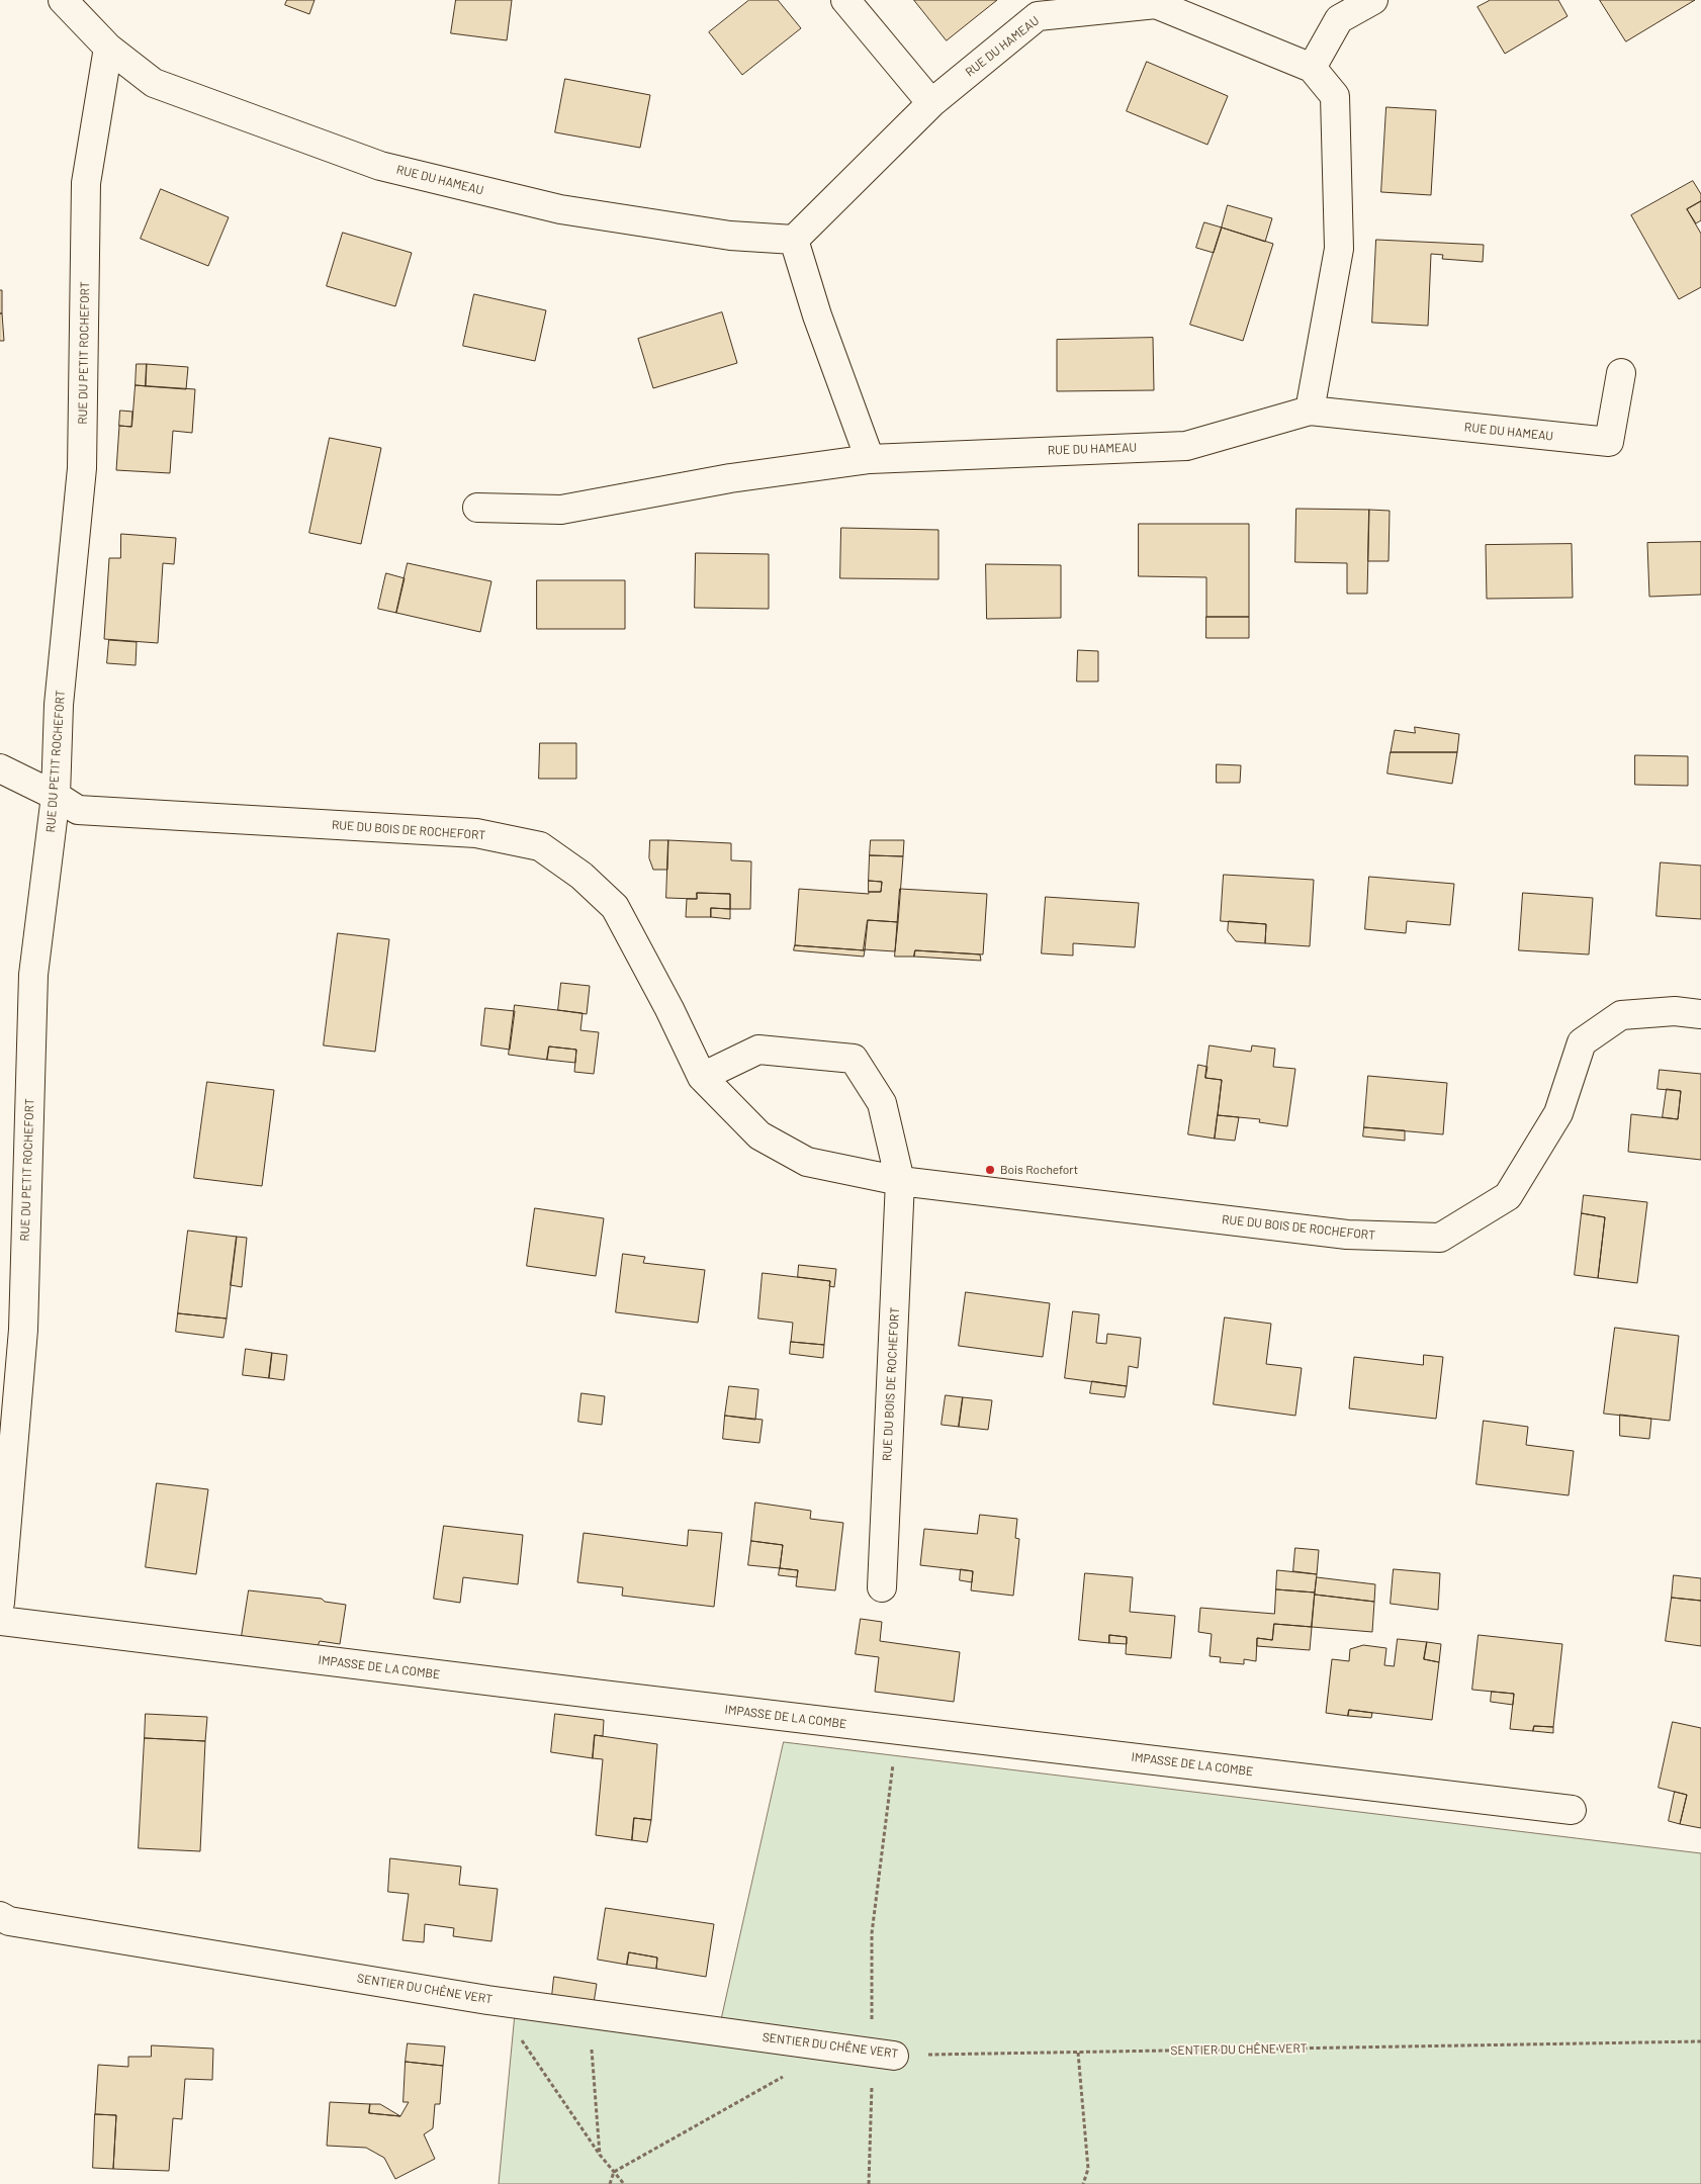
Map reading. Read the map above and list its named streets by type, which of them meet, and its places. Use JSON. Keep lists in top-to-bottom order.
{
  "streets": {
    "street": [
      "RUE DU HAMEAU",
      "RUE DU PETIT ROCHEFORT",
      "RUE DU BOIS DE ROCHEFORT",
      "IMPASSE DE LA COMBE",
      "SENTIER DU CHÊNE VERT"
    ]
  },
  "crossings": [
    ["RUE DU HAMEAU", "RUE DU PETIT ROCHEFORT"],
    ["RUE DU PETIT ROCHEFORT", "RUE DU BOIS DE ROCHEFORT"]
  ],
  "places": ["Bois Rochefort"]
}
